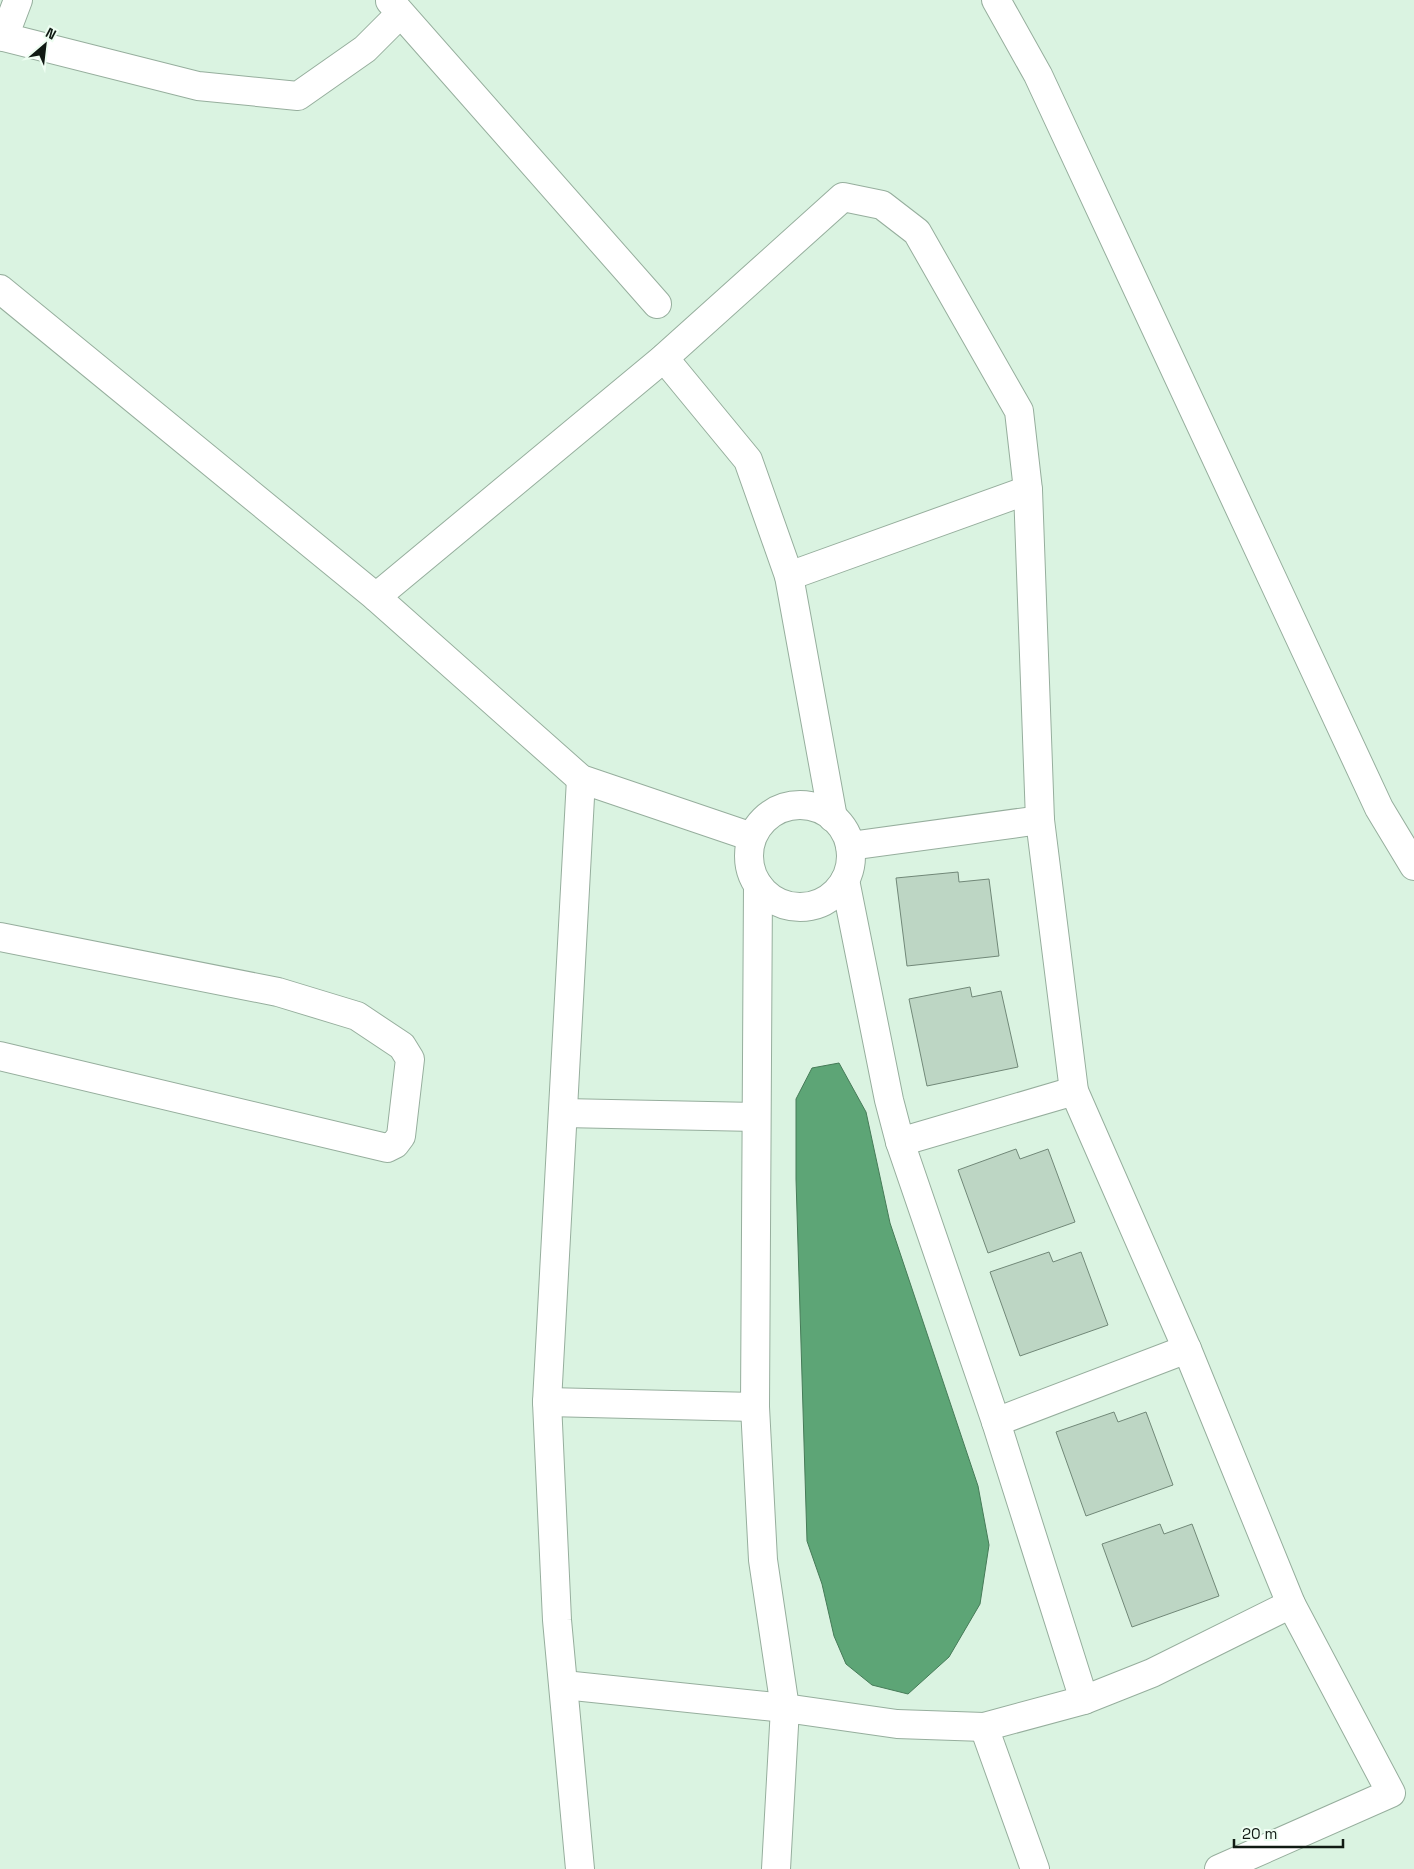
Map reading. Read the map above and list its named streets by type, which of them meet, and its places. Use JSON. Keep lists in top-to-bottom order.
{
  "scale_bar": "20 m",
  "north": "top right"
}
